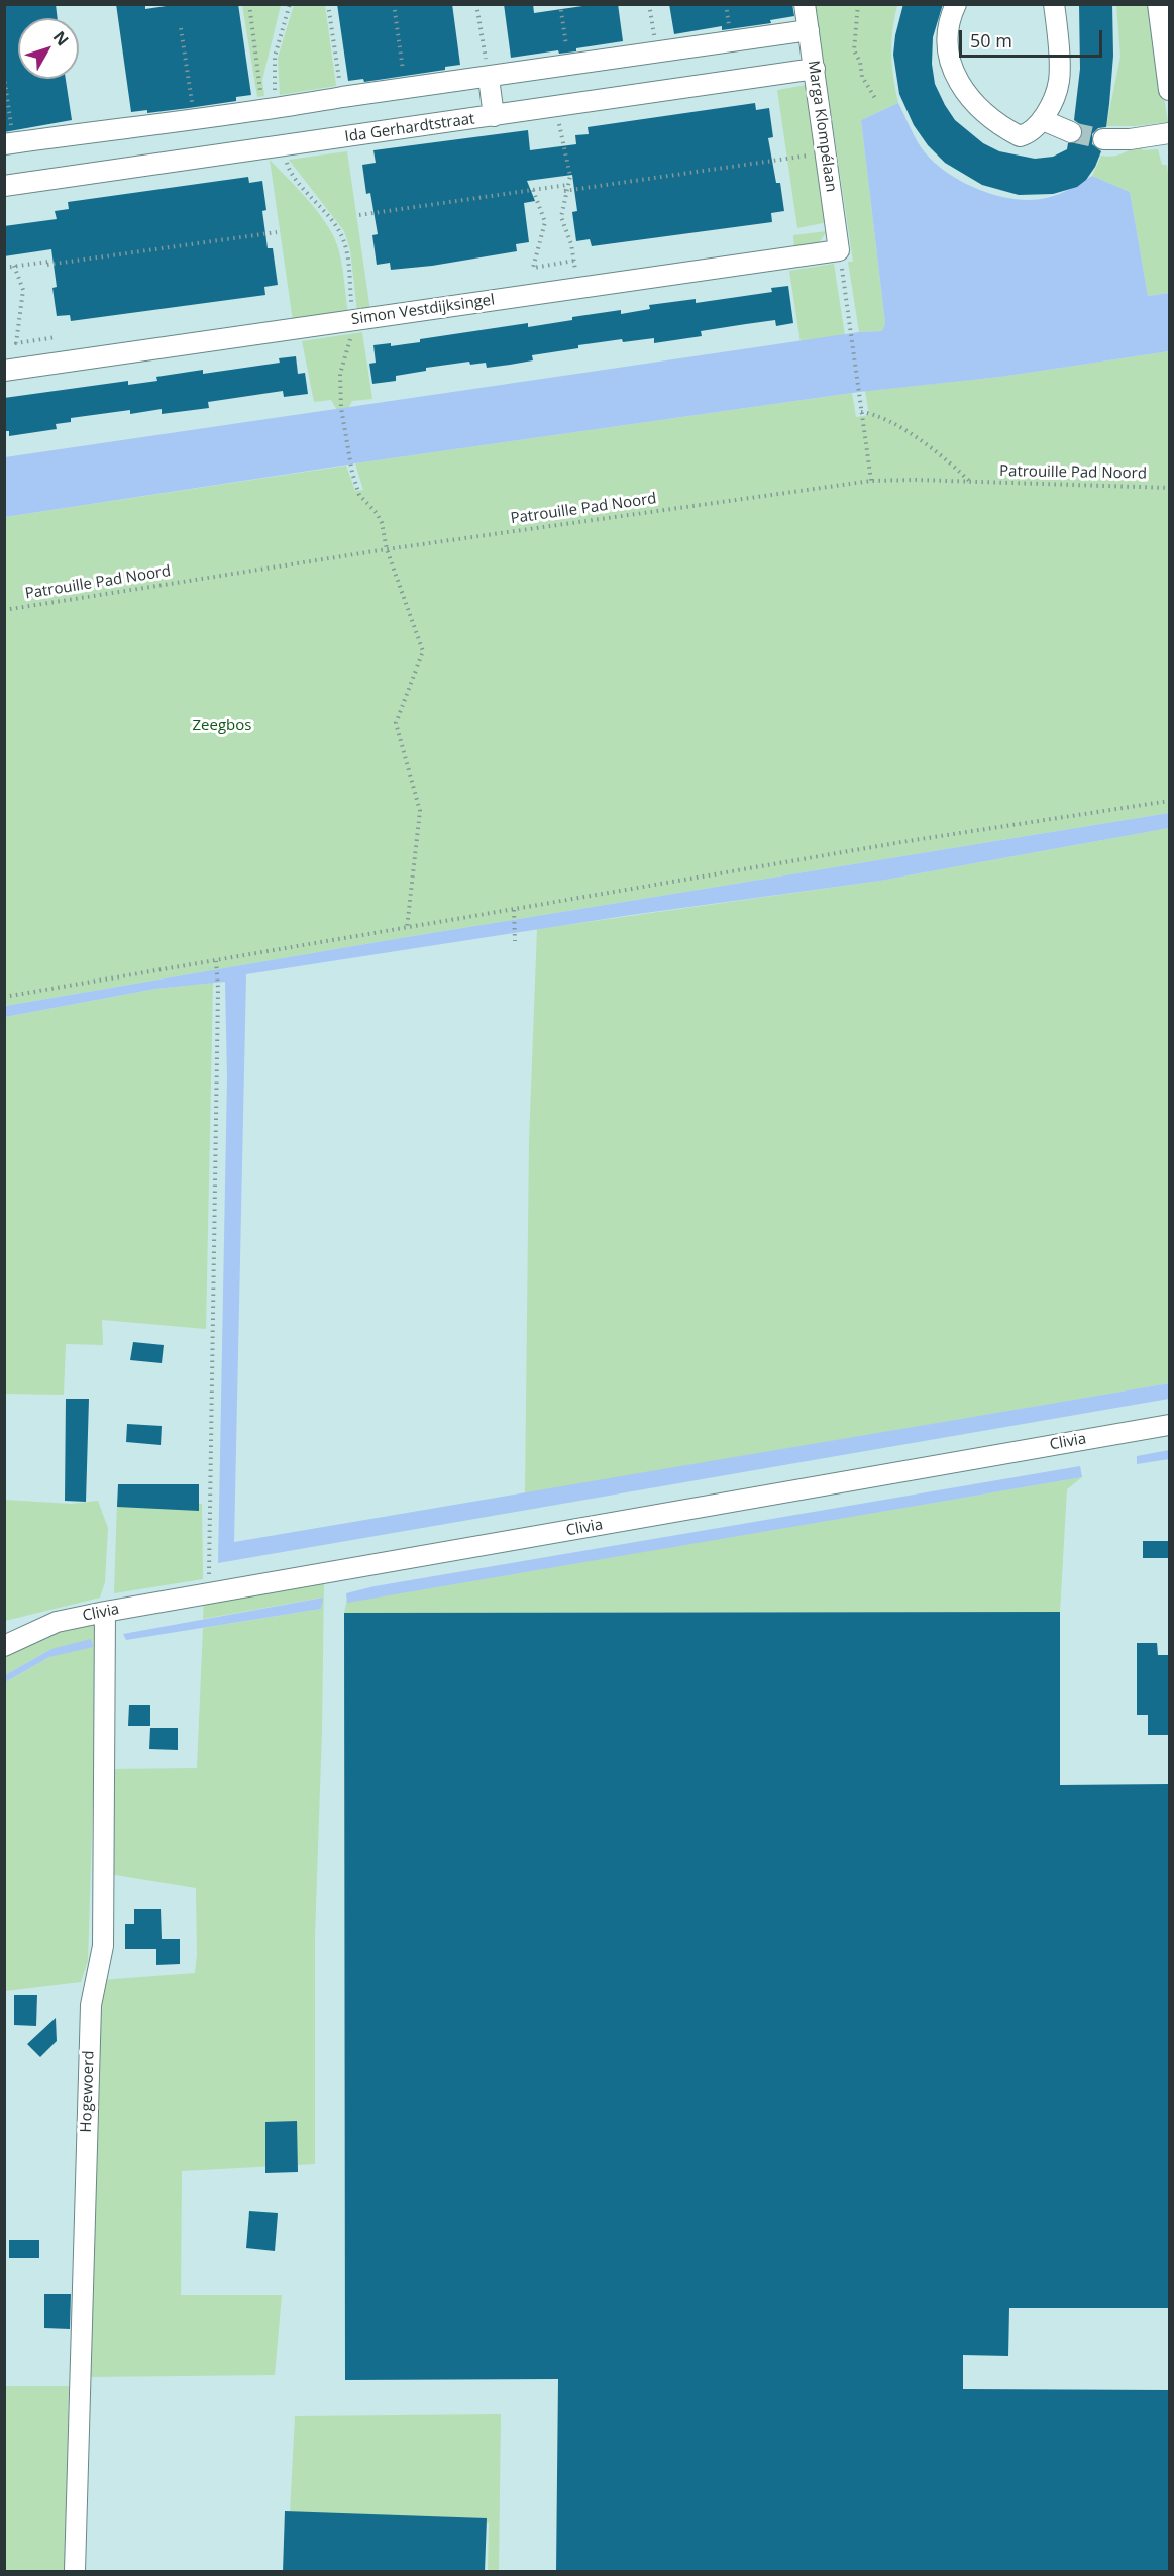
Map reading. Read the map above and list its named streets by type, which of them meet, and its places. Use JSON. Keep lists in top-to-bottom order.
{
  "streets": {
    "street": [
      "Marga Klompélaan",
      "Ida Gerhardtstraat",
      "Simon Vestdijksingel",
      "Clivia",
      "Hogewoerd"
    ],
    "path": ["Patrouille Pad Noord"]
  },
  "crossings": [
    ["Marga Klompélaan", "Ida Gerhardtstraat"],
    ["Marga Klompélaan", "Simon Vestdijksingel"],
    ["Clivia", "Hogewoerd"]
  ],
  "parks": ["Zeegbos"],
  "scale_bar": "50 m",
  "north": "top right"
}
